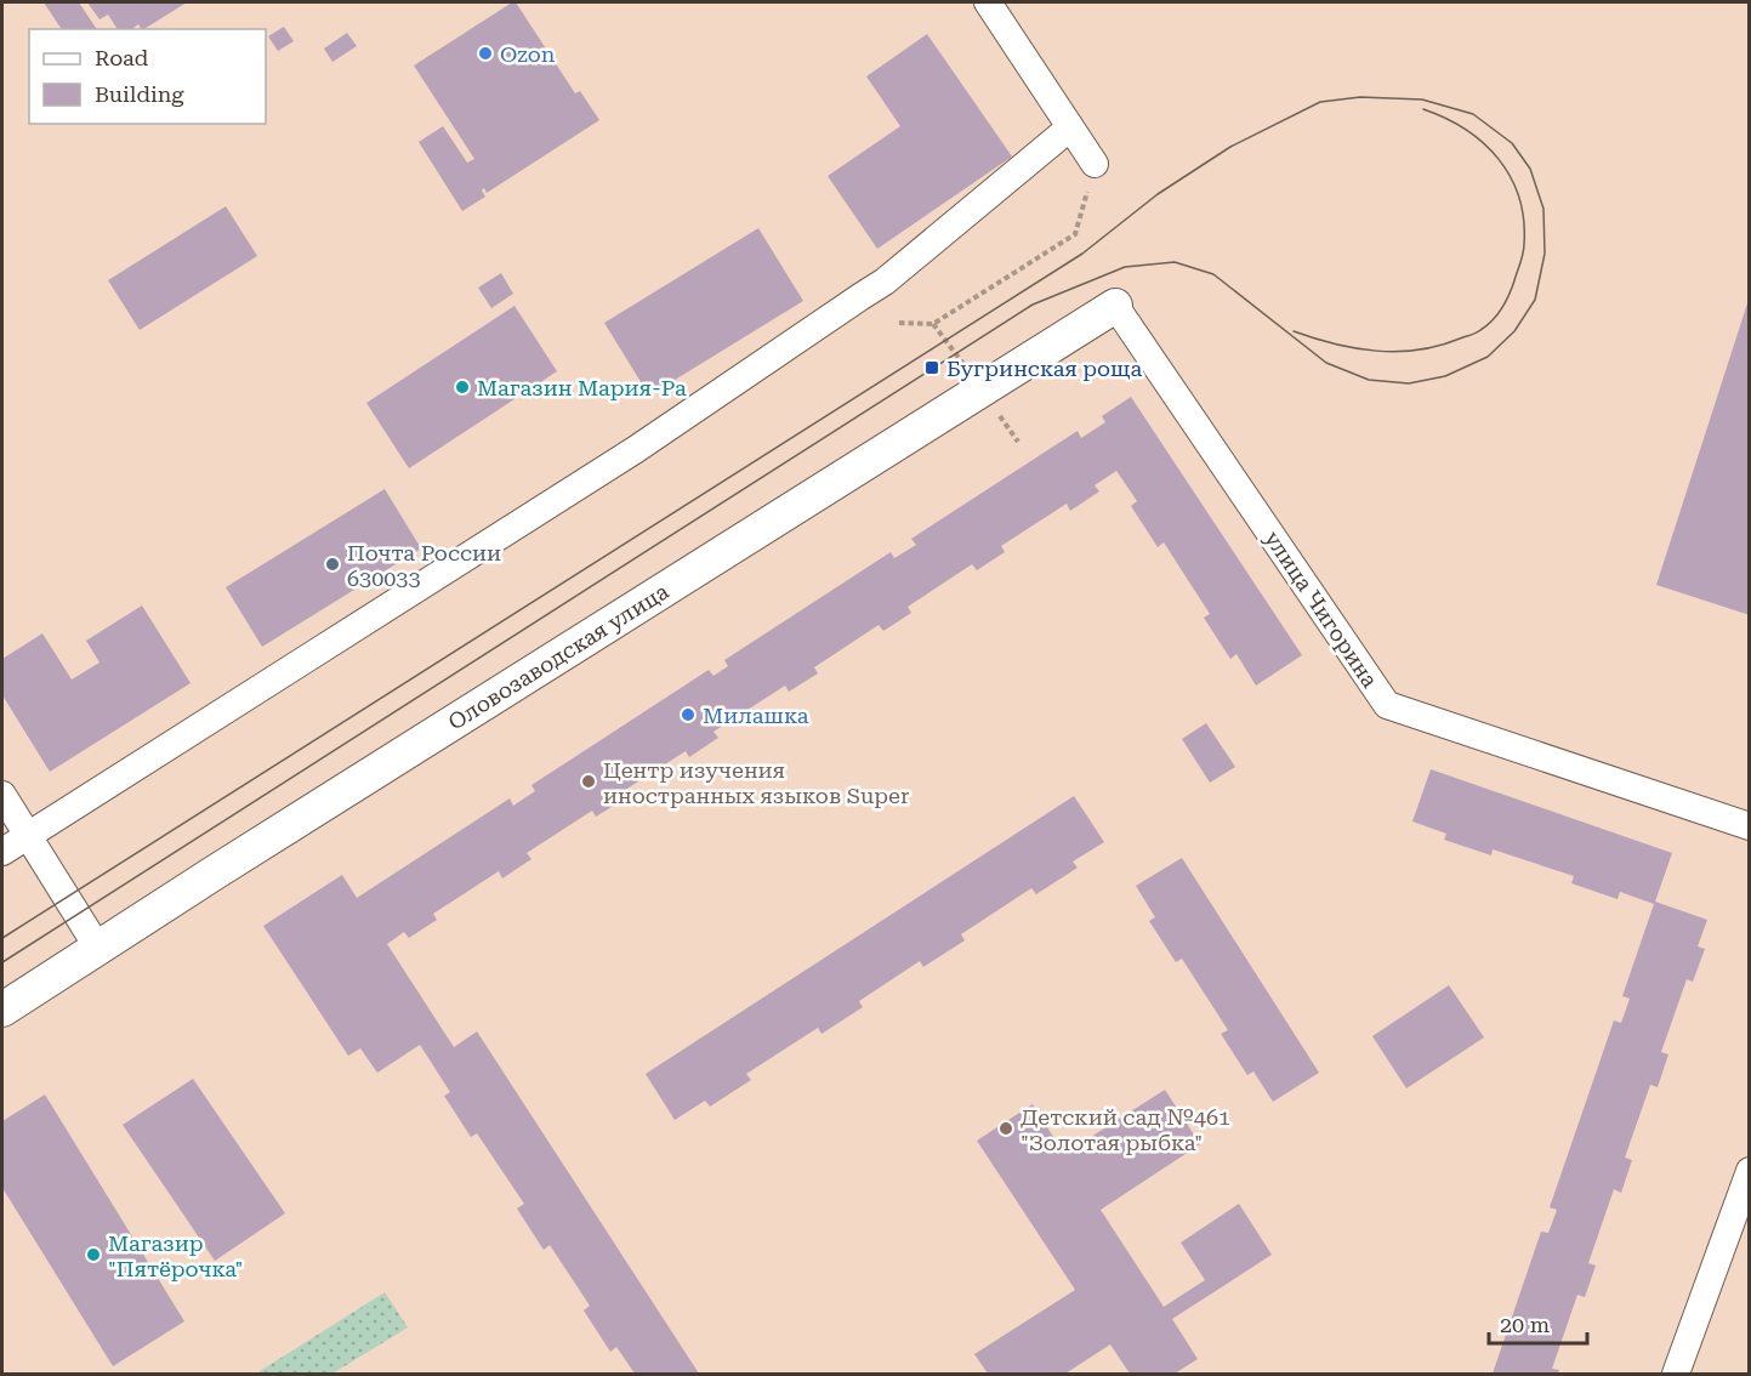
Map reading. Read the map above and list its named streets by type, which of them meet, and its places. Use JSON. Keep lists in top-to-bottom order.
{
  "streets": {
    "street": ["улица Чигорина", "Оловозаводская улица"]
  },
  "crossings": [
    ["улица Чигорина", "Оловозаводская улица"]
  ],
  "places": {
    "other": [
      "Ozon",
      "Магазин Мария-Ра",
      "Почта России 630033",
      "Милашка",
      "Центр изучения иностранных языков Super",
      "Детский сад №461 \"Золотая рыбка\"",
      "Магазир \"Пятёрочка\""
    ],
    "transit": ["Бугринская роща"]
  },
  "legend": ["Road", "Building"],
  "scale_bar": "20 m"
}
